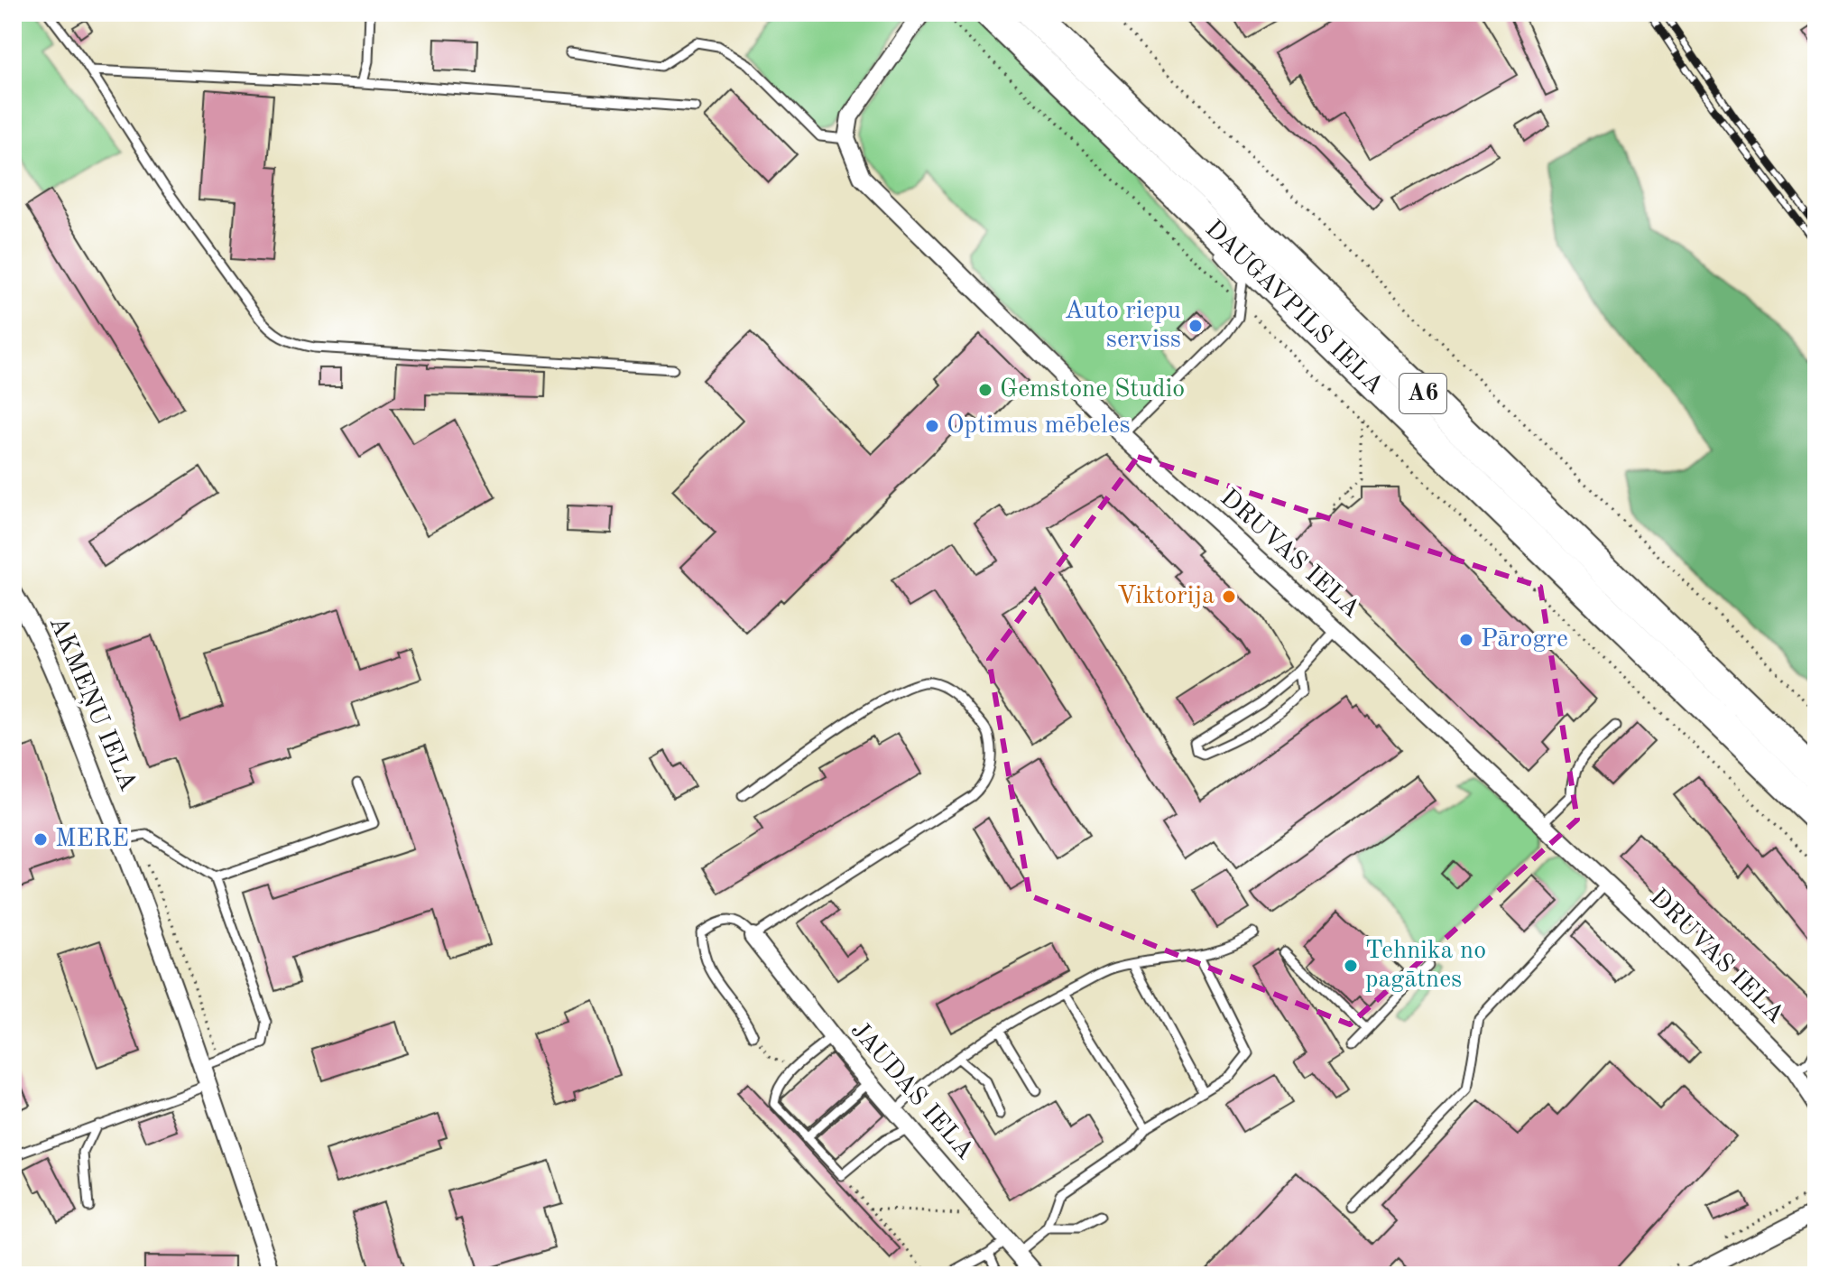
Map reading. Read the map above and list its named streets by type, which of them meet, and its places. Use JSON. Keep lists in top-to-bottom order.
{
  "streets": {
    "highway": ["DAUGAVPILS IELA", "A6"],
    "street": ["DRUVAS IELA", "AKMEŅU IELA", "JAUDAS IELA"]
  },
  "places": [
    "Auto riepu serviss",
    "Gemstone Studio",
    "Optimus mēbeles",
    "Viktorija",
    "Pārogre",
    "MERE",
    "Tehnika no pagātnes"
  ]
}
